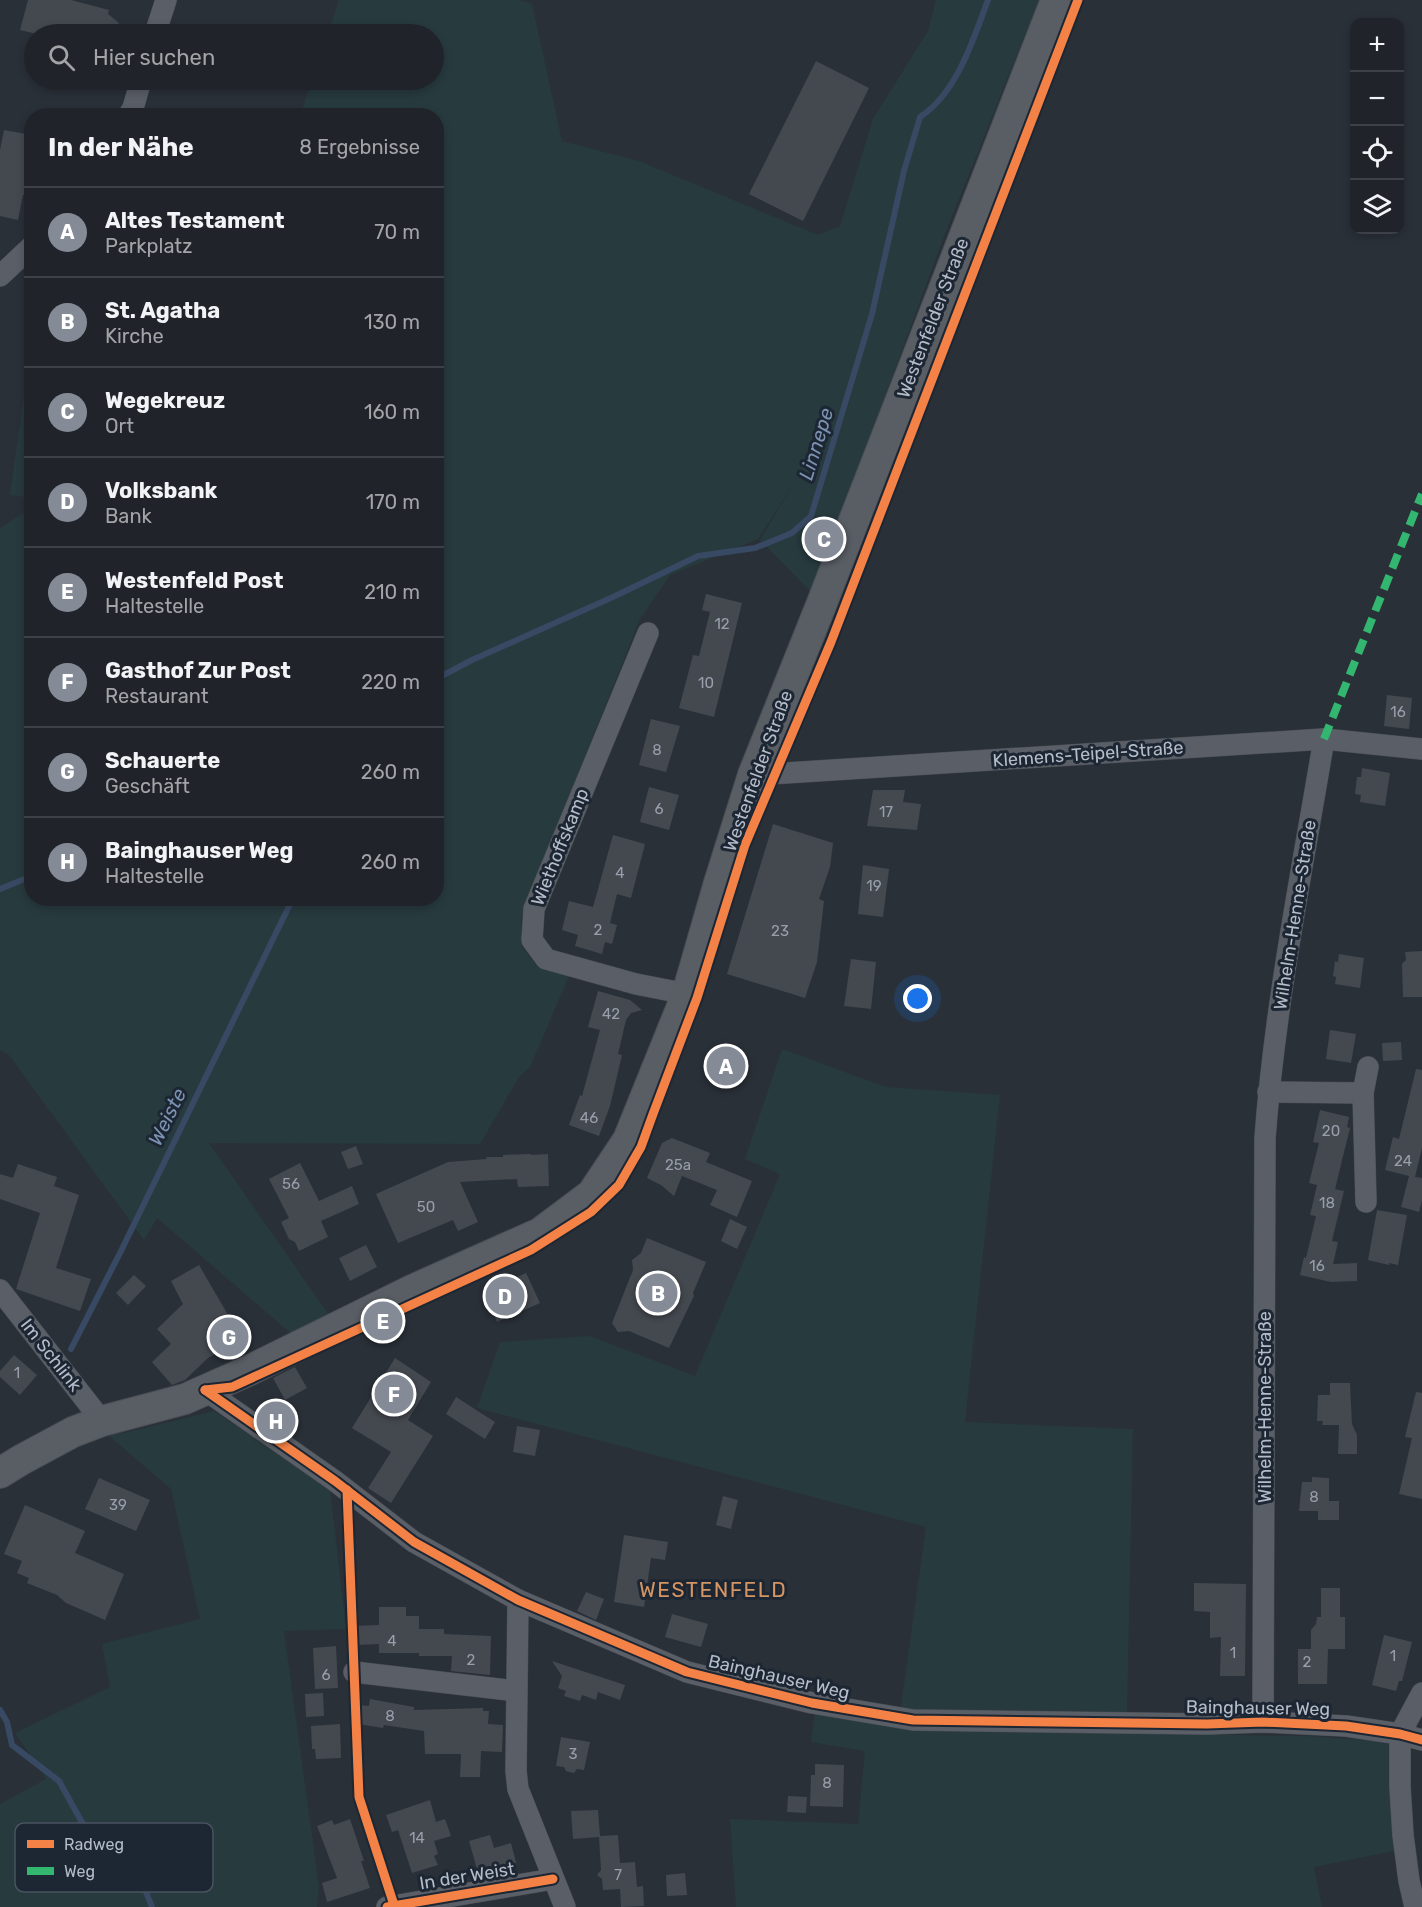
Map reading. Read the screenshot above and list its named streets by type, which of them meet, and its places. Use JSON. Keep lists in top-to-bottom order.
{
  "streets": {
    "main road": ["Westenfelder Straße"],
    "street": [
      "Klemens-Teipel-Straße",
      "Wiethoffskamp",
      "Wilhelm-Henne-Straße",
      "Im Schlink",
      "Bainghauser Weg",
      "In der Weist"
    ]
  },
  "crossings": [
    ["Westenfelder Straße", "Klemens-Teipel-Straße"],
    ["Westenfelder Straße", "Wiethoffskamp"],
    ["Westenfelder Straße", "Im Schlink"],
    ["Westenfelder Straße", "Bainghauser Weg"],
    ["Klemens-Teipel-Straße", "Wilhelm-Henne-Straße"],
    ["Wilhelm-Henne-Straße", "Bainghauser Weg"]
  ],
  "districts": ["WESTENFELD"],
  "water": ["Linnepe", "Weiste"],
  "house_numbers": [
    "12",
    "10",
    "16",
    "8",
    "6",
    "17",
    "4",
    "19",
    "2",
    "23",
    "42",
    "46",
    "20",
    "24",
    "25a",
    "56",
    "18",
    "50",
    "16",
    "1",
    "8",
    "39",
    "4",
    "1",
    "1",
    "2",
    "2",
    "6",
    "8",
    "3",
    "8",
    "14",
    "7"
  ],
  "legend": ["Radweg", "Weg"],
  "page": {
    "map_buttons": ["+", "−"],
    "search": "Hier suchen",
    "heading": ["In der Nähe", "8 Ergebnisse"],
    "list": [
      {
        "mark": "A",
        "name": "Altes Testament",
        "note": "Parkplatz",
        "value": "70 m"
      },
      {
        "mark": "B",
        "name": "St. Agatha",
        "note": "Kirche",
        "value": "130 m"
      },
      {
        "mark": "C",
        "name": "Wegekreuz",
        "note": "Ort",
        "value": "160 m"
      },
      {
        "mark": "D",
        "name": "Volksbank",
        "note": "Bank",
        "value": "170 m"
      },
      {
        "mark": "E",
        "name": "Westenfeld Post",
        "note": "Haltestelle",
        "value": "210 m"
      },
      {
        "mark": "F",
        "name": "Gasthof Zur Post",
        "note": "Restaurant",
        "value": "220 m"
      },
      {
        "mark": "G",
        "name": "Schauerte",
        "note": "Geschäft",
        "value": "260 m"
      },
      {
        "mark": "H",
        "name": "Bainghauser Weg",
        "note": "Haltestelle",
        "value": "260 m"
      }
    ],
    "pins": [
      "C",
      "A",
      "B",
      "D",
      "E",
      "G",
      "F",
      "H"
    ]
  }
}
